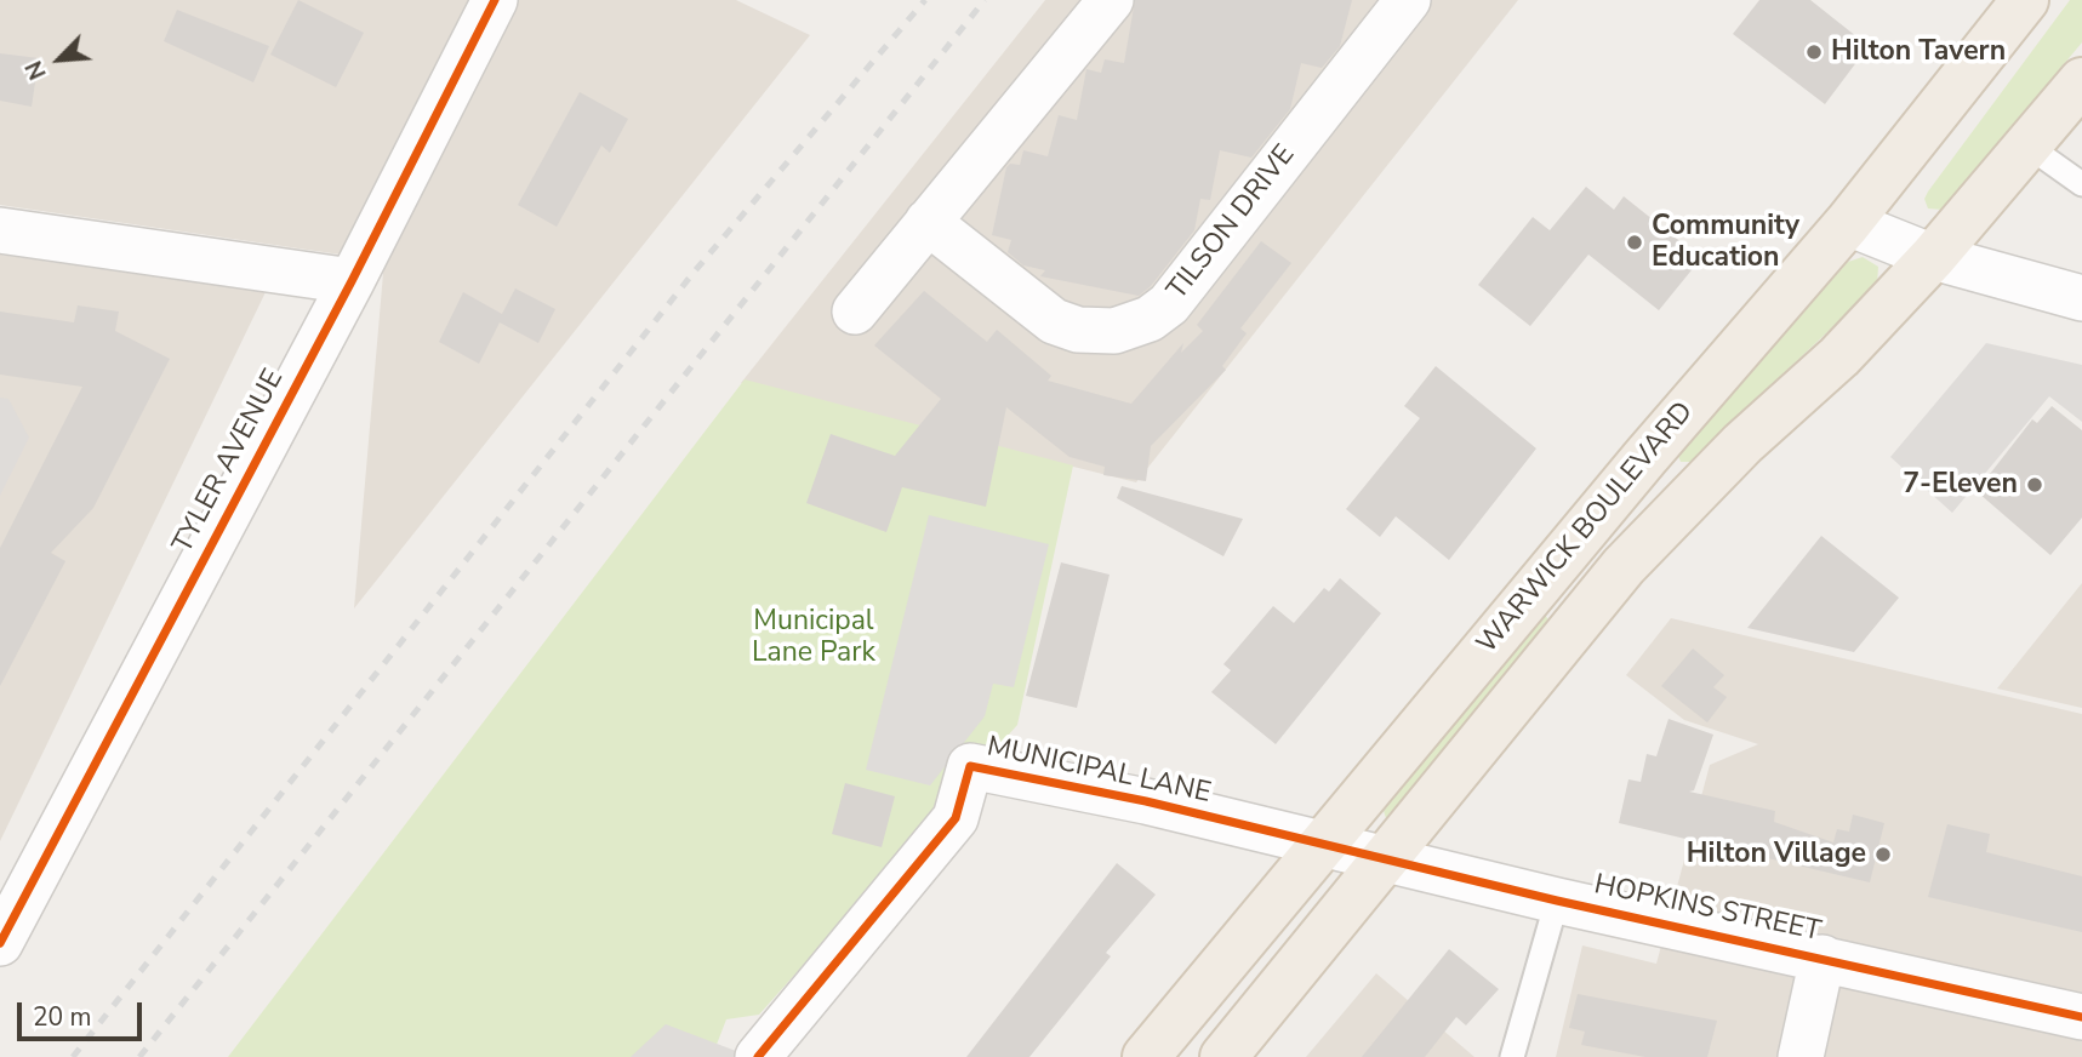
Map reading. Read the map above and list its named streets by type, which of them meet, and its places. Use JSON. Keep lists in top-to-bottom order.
{
  "streets": {
    "main road": ["WARWICK BOULEVARD"],
    "street": [
      "TILSON DRIVE",
      "TYLER AVENUE",
      "MUNICIPAL LANE",
      "HOPKINS STREET"
    ]
  },
  "crossings": [
    ["WARWICK BOULEVARD", "MUNICIPAL LANE"],
    ["WARWICK BOULEVARD", "HOPKINS STREET"],
    ["MUNICIPAL LANE", "HOPKINS STREET"]
  ],
  "parks": ["Municipal Lane Park"],
  "places": [
    "Hilton Tavern",
    "Community Education",
    "7-Eleven",
    "Hilton Village"
  ],
  "scale_bar": "20 m",
  "north": "bottom left"
}
